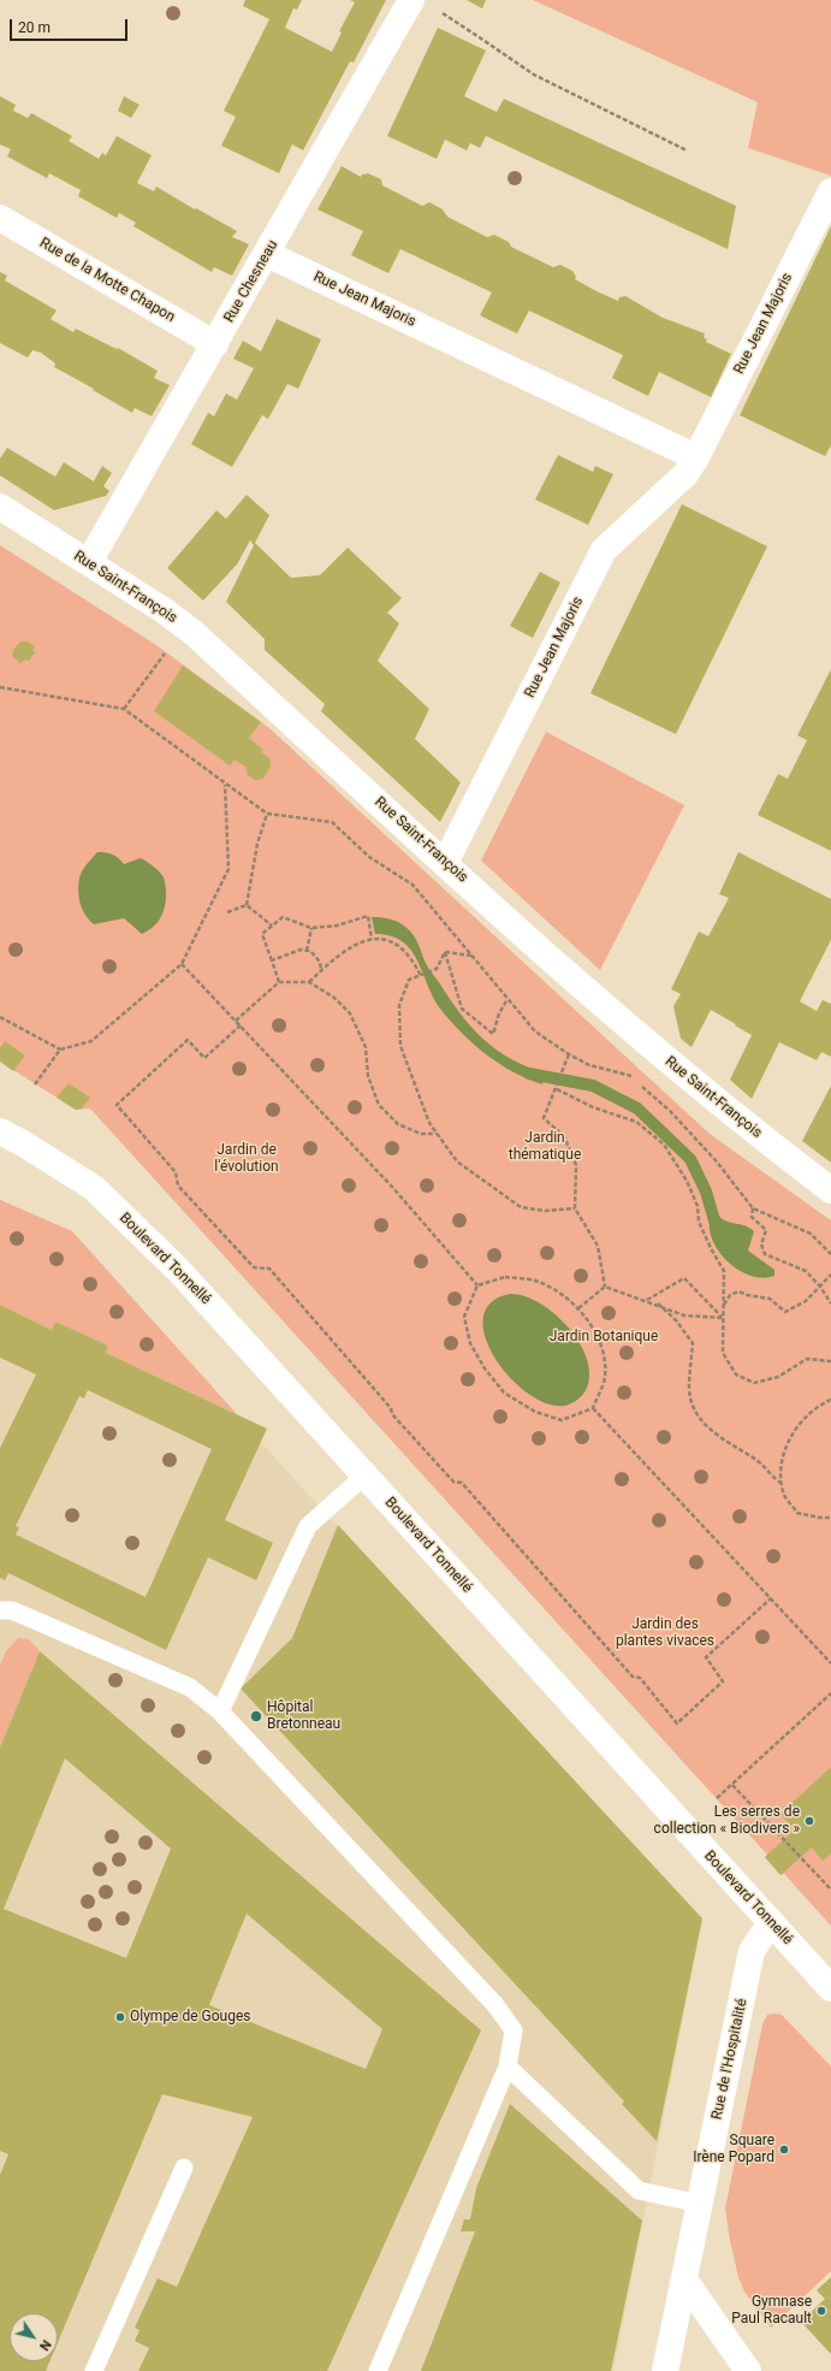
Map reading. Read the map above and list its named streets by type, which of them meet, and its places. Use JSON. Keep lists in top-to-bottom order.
{
  "streets": {
    "street": [
      "Rue de la Motte Chapon",
      "Rue Chesneau",
      "Rue Jean Majoris",
      "Rue Saint-François",
      "Boulevard Tonnellé",
      "Rue de l'Hospitalité"
    ]
  },
  "crossings": [
    ["Rue de la Motte Chapon", "Rue Chesneau"],
    ["Rue Chesneau", "Rue Jean Majoris"],
    ["Rue Chesneau", "Rue Saint-François"],
    ["Rue Jean Majoris", "Rue Saint-François"],
    ["Boulevard Tonnellé", "Rue de l'Hospitalité"]
  ],
  "parks": [
    "Jardin thématique",
    "Jardin de l'évolution",
    "Jardin Botanique",
    "Jardin des plantes vivaces"
  ],
  "places": [
    "Hôpital Bretonneau",
    "Les serres de collection « Biodivers »",
    "Olympe de Gouges",
    "Square Irène Popard",
    "Gymnase Paul Racault"
  ],
  "scale_bar": "20 m",
  "north": "bottom right"
}
